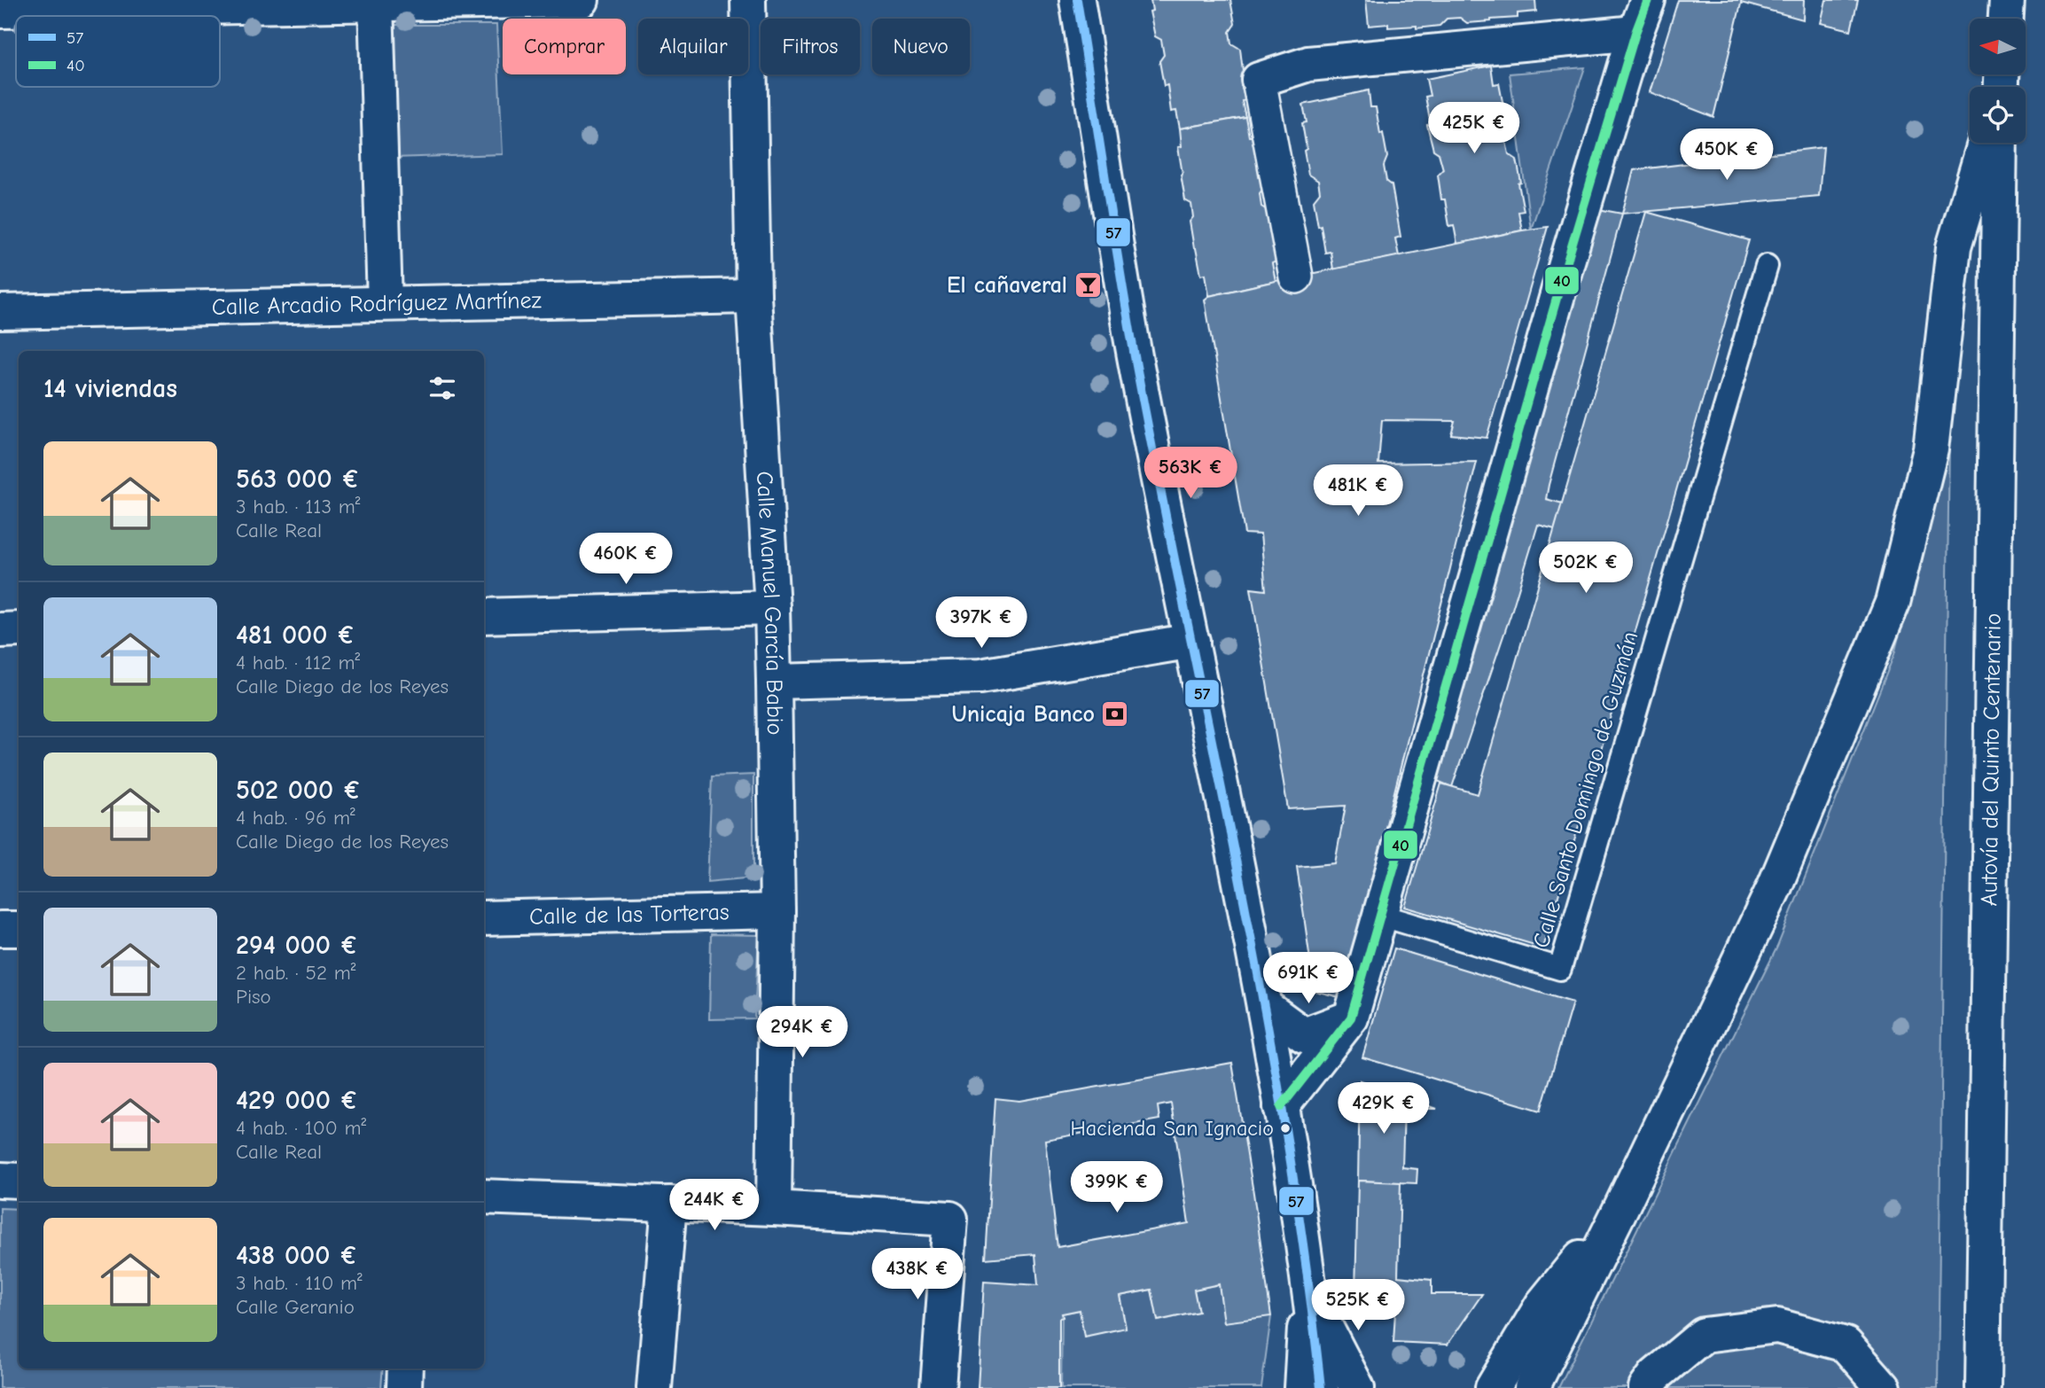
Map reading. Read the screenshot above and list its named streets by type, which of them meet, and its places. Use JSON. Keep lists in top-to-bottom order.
{
  "streets": {
    "main road": [
      "Calle Arcadio Rodríguez Martínez",
      "Calle Manuel García Babio",
      "Autovía del Quinto Centenario",
      "Calle de las Torteras"
    ],
    "lane": ["Calle Santo Domingo de Guzmán"]
  },
  "crossings": [
    ["Calle Arcadio Rodríguez Martínez", "Calle Manuel García Babio"],
    ["Calle Manuel García Babio", "Calle de las Torteras"]
  ],
  "places": {
    "bar": ["El cañaveral"],
    "bank": ["Unicaja Banco"],
    "other": ["Hacienda San Ignacio"]
  },
  "lines": ["transit line 57", "transit line 40"],
  "legend": ["57", "40"],
  "north": "left",
  "page": {
    "chip": [
      "Comprar",
      "Alquilar",
      "Filtros",
      "Nuevo"
    ],
    "price": [
      "425K €",
      "450K €",
      "563K €",
      "481K €",
      "460K €",
      "502K €",
      "397K €",
      "691K €",
      "294K €",
      "429K €",
      "399K €",
      "244K €",
      "438K €",
      "525K €"
    ],
    "heading": "14 viviendas",
    "list": [
      {
        "name": "563 000 €",
        "note": "3 hab. · 113 m² · Calle Real"
      },
      {
        "name": "481 000 €",
        "note": "4 hab. · 112 m² · Calle Diego de los Reyes"
      },
      {
        "name": "502 000 €",
        "note": "4 hab. · 96 m² · Calle Diego de los Reyes"
      },
      {
        "name": "294 000 €",
        "note": "2 hab. · 52 m² · Piso"
      },
      {
        "name": "429 000 €",
        "note": "4 hab. · 100 m² · Calle Real"
      },
      {
        "name": "438 000 €",
        "note": "3 hab. · 110 m² · Calle Geranio"
      }
    ]
  }
}
